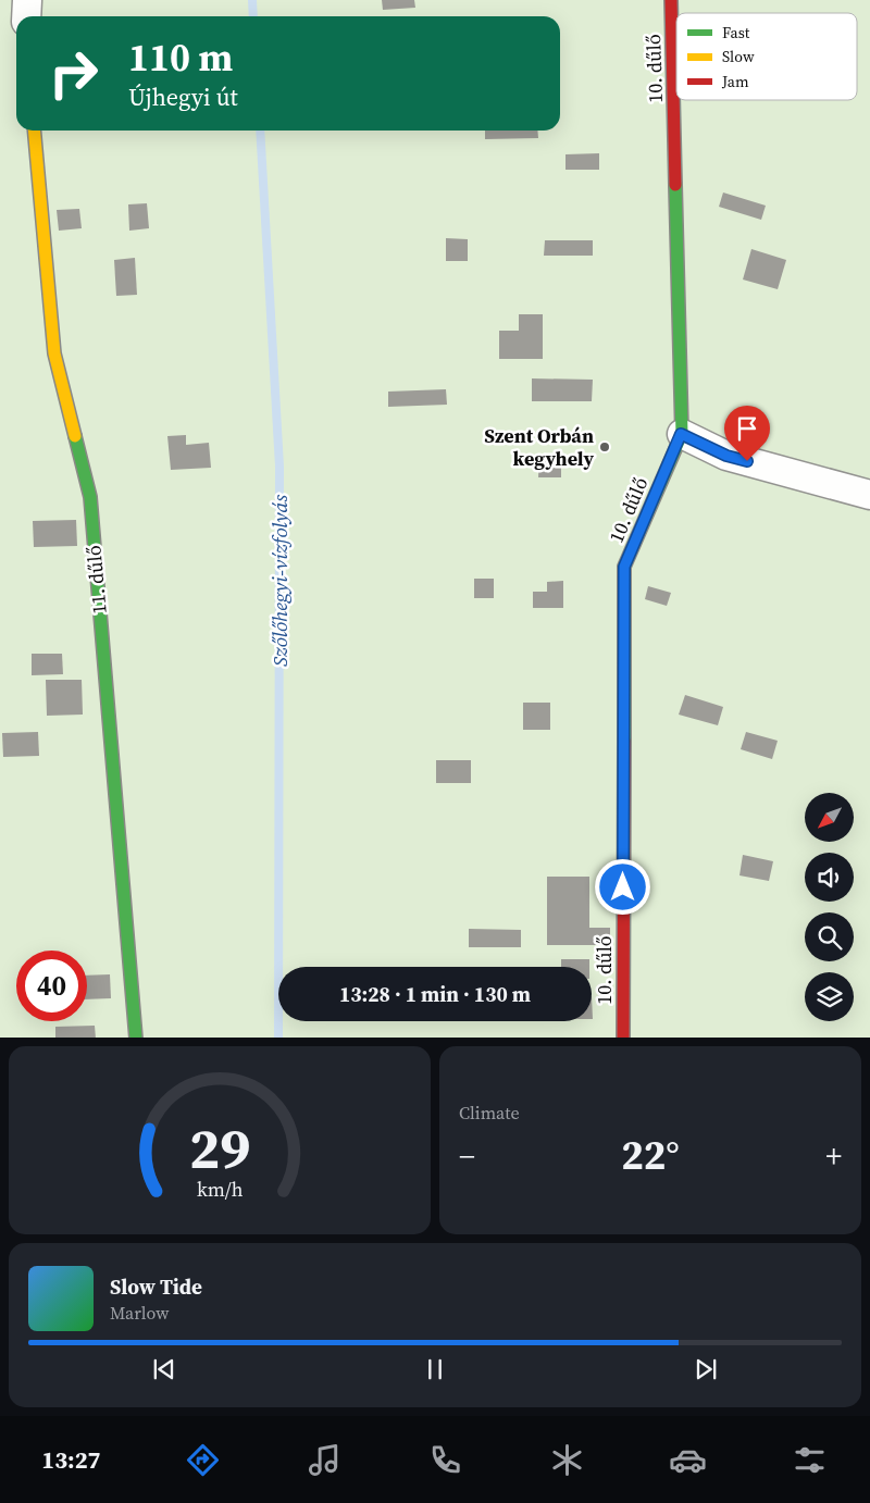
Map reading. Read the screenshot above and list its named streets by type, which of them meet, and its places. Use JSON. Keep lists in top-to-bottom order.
{
  "streets": {
    "street": ["10. dűlő", "11. dűlő"]
  },
  "water": ["Szőlőhegyi-vízfolyás"],
  "places": ["Szent Orbán kegyhely"],
  "legend": ["Fast", "Slow", "Jam"],
  "north": "bottom left",
  "page": {
    "turn": ["110 m", "Újhegyi út"],
    "limit": "40",
    "trip": "13:28 · 1 min · 130 m",
    "tile": "Climate",
    "heat": ["−", "22°", "+"],
    "song": ["Slow Tide", "Marlow"],
    "tabs": "13:27",
    "gauge": ["29", "km/h"]
  }
}
